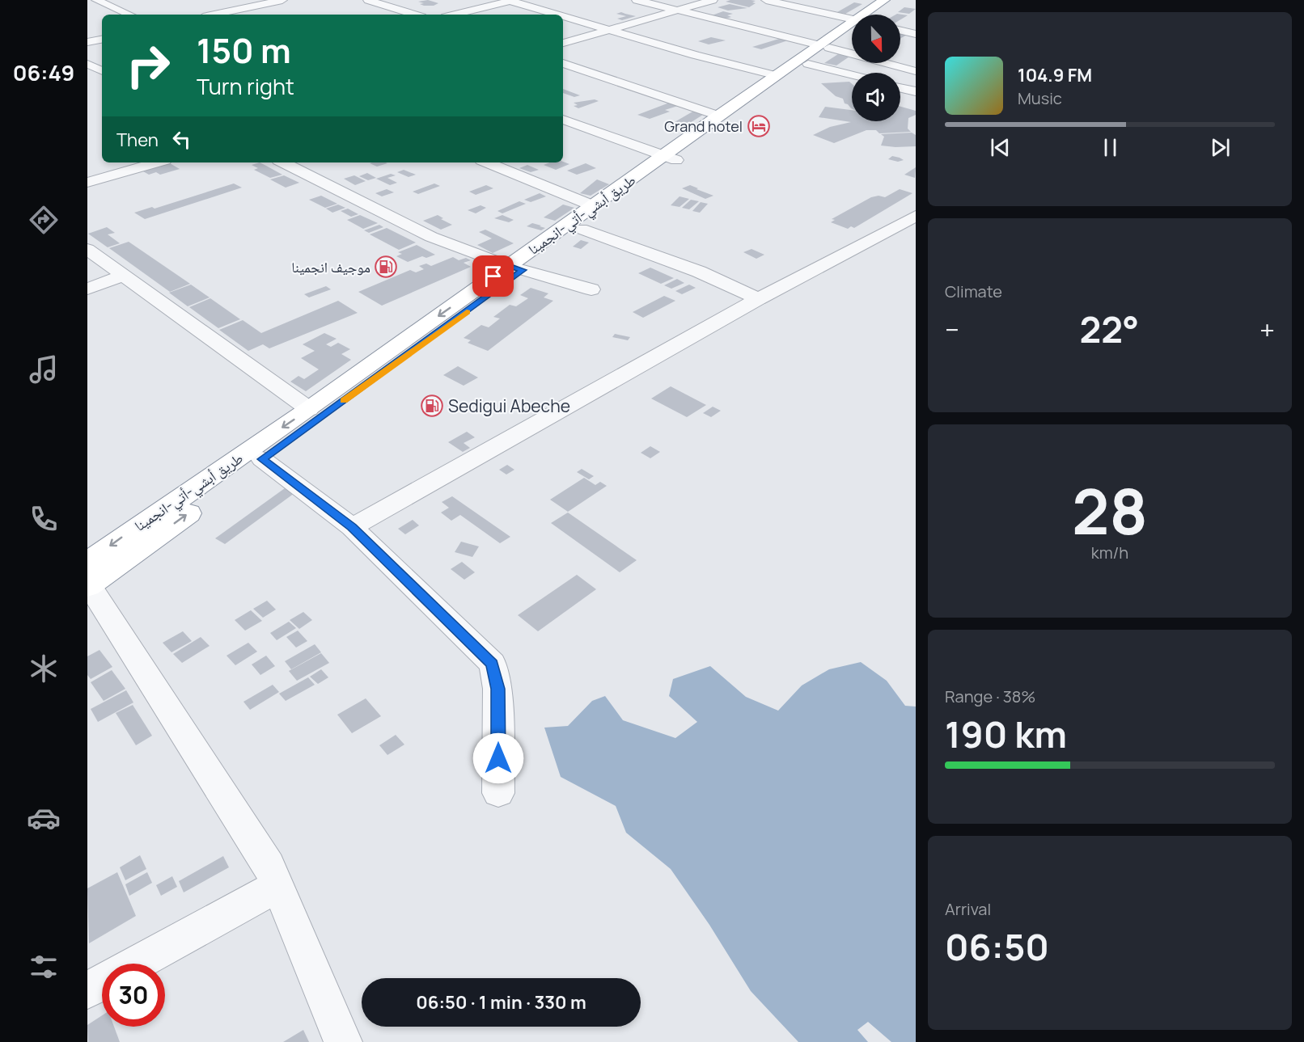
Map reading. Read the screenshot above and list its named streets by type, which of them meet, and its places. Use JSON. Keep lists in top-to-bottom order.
{
  "streets": {
    "highway": ["طريق أبشي-أتي-انجمينا"]
  },
  "places": {
    "hotel": ["Grand hotel"],
    "fuel station": ["موجيف انجمينا", "Sedigui Abeche"]
  },
  "north": "bottom",
  "page": {
    "tabs": "06:49",
    "turn": ["150 m", "Turn right"],
    "song": ["104.9 FM", "Music"],
    "then": "Then",
    "tile": [
      "Climate",
      ["28", "km/h"],
      ["Range · 38%", "190 km"],
      ["Arrival", "06:50"]
    ],
    "heat": ["−", "22°", "+"],
    "limit": "30",
    "trip": "06:50 · 1 min · 330 m"
  }
}
